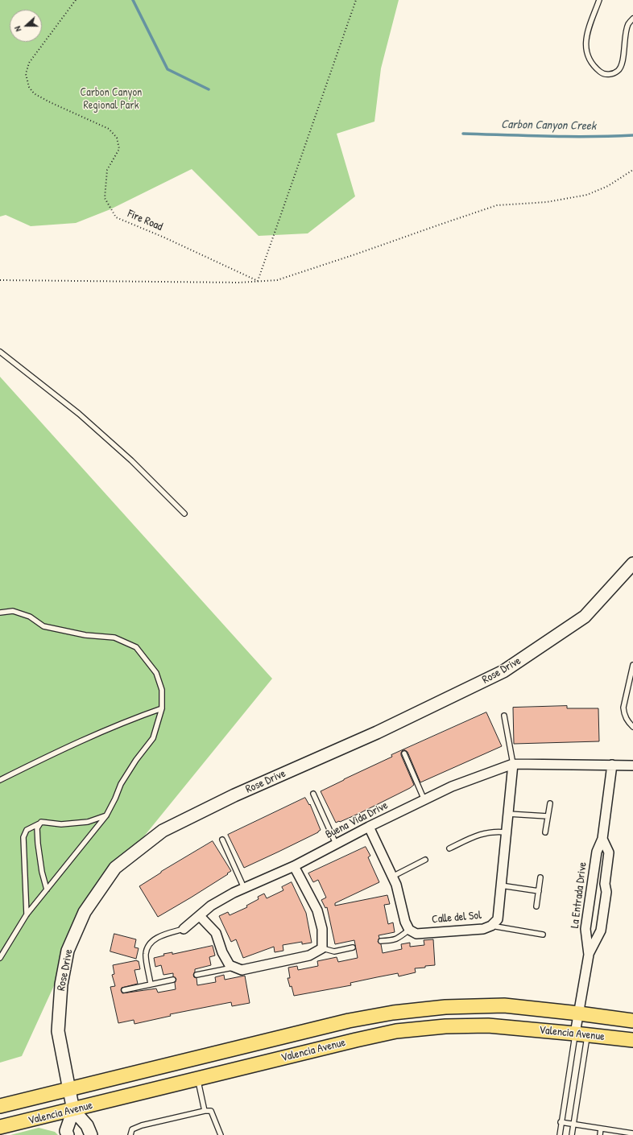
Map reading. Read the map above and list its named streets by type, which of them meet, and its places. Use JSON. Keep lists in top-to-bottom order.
{
  "streets": {
    "main road": ["Valencia Avenue"],
    "street": [
      "Rose Drive",
      "Buena Vida Drive",
      "La Entrada Drive",
      "Calle del Sol"
    ],
    "path": ["Fire Road"]
  },
  "crossings": [
    ["Rose Drive", "Valencia Avenue"],
    ["Buena Vida Drive", "La Entrada Drive"],
    ["Buena Vida Drive", "Calle del Sol"],
    ["La Entrada Drive", "Valencia Avenue"]
  ],
  "water": ["Carbon Canyon Creek"],
  "parks": ["Carbon Canyon Regional Park"],
  "north": "left"
}
